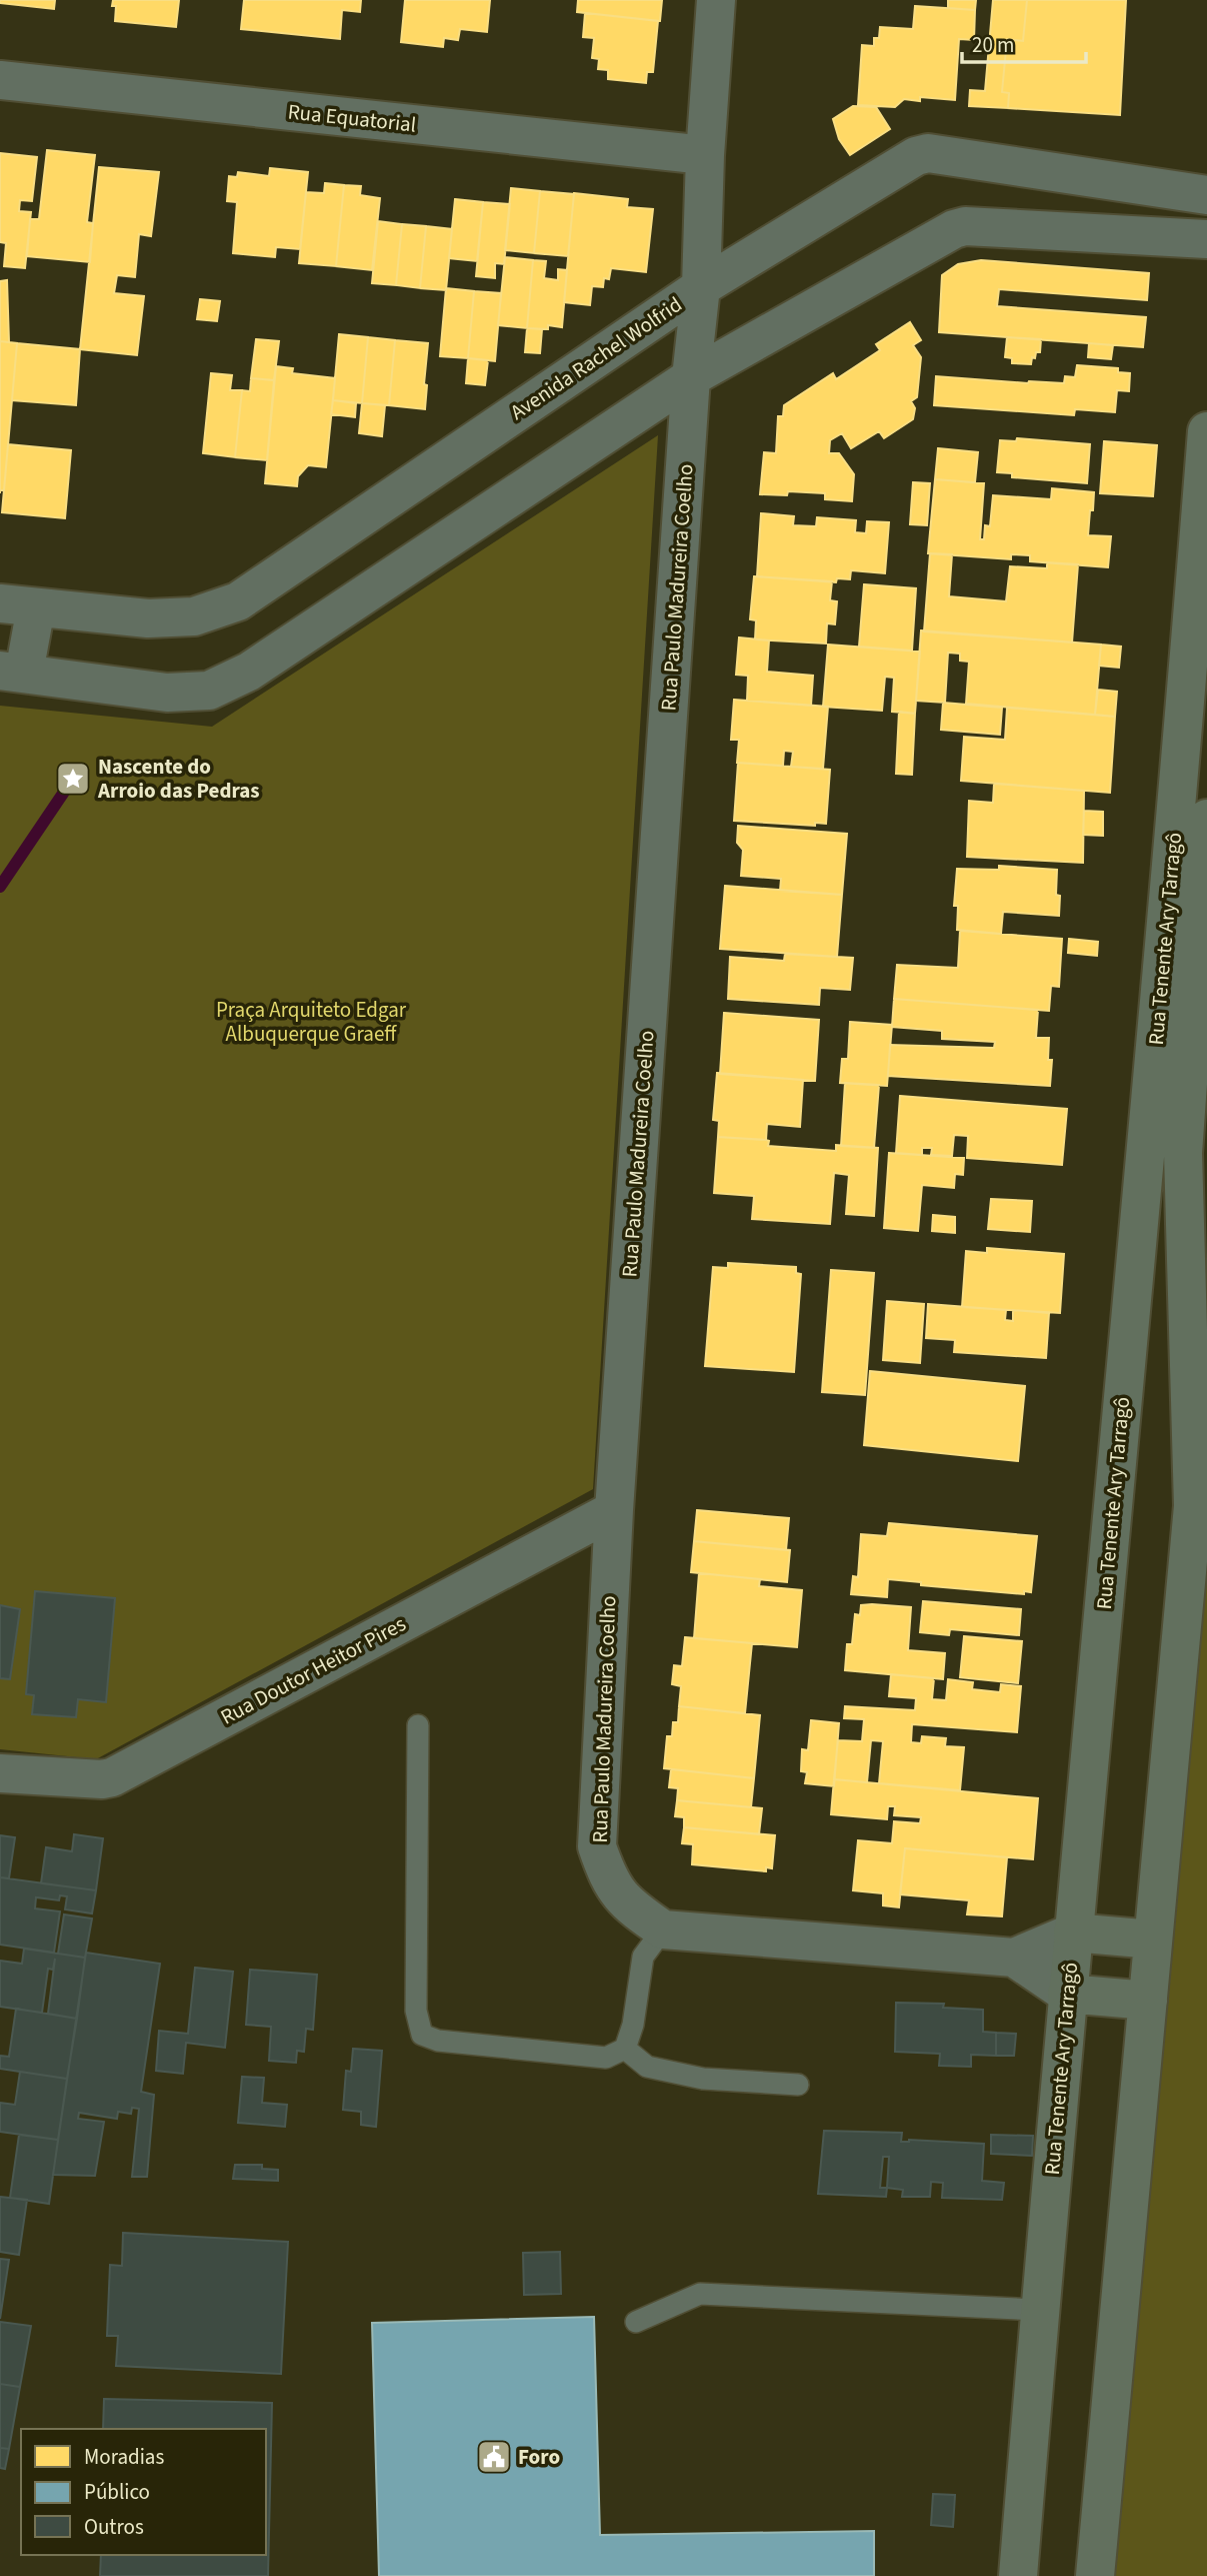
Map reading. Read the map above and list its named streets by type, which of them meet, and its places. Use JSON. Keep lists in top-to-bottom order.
{
  "streets": {
    "main road": ["Rua Tenente Ary Tarragô"],
    "street": [
      "Rua Equatorial",
      "Avenida Rachel Wolfrid",
      "Rua Paulo Madureira Coelho",
      "Rua Doutor Heitor Pires"
    ]
  },
  "crossings": [
    ["Rua Equatorial", "Rua Paulo Madureira Coelho"],
    ["Avenida Rachel Wolfrid", "Rua Paulo Madureira Coelho"],
    ["Rua Paulo Madureira Coelho", "Rua Tenente Ary Tarragô"],
    ["Rua Paulo Madureira Coelho", "Rua Doutor Heitor Pires"]
  ],
  "parks": ["Praça Arquiteto Edgar Albuquerque Graeff"],
  "places": {
    "place": ["Nascente do Arroio das Pedras"],
    "public building": ["Foro"]
  },
  "legend": ["Moradias", "Público", "Outros"],
  "scale_bar": "20 m"
}
